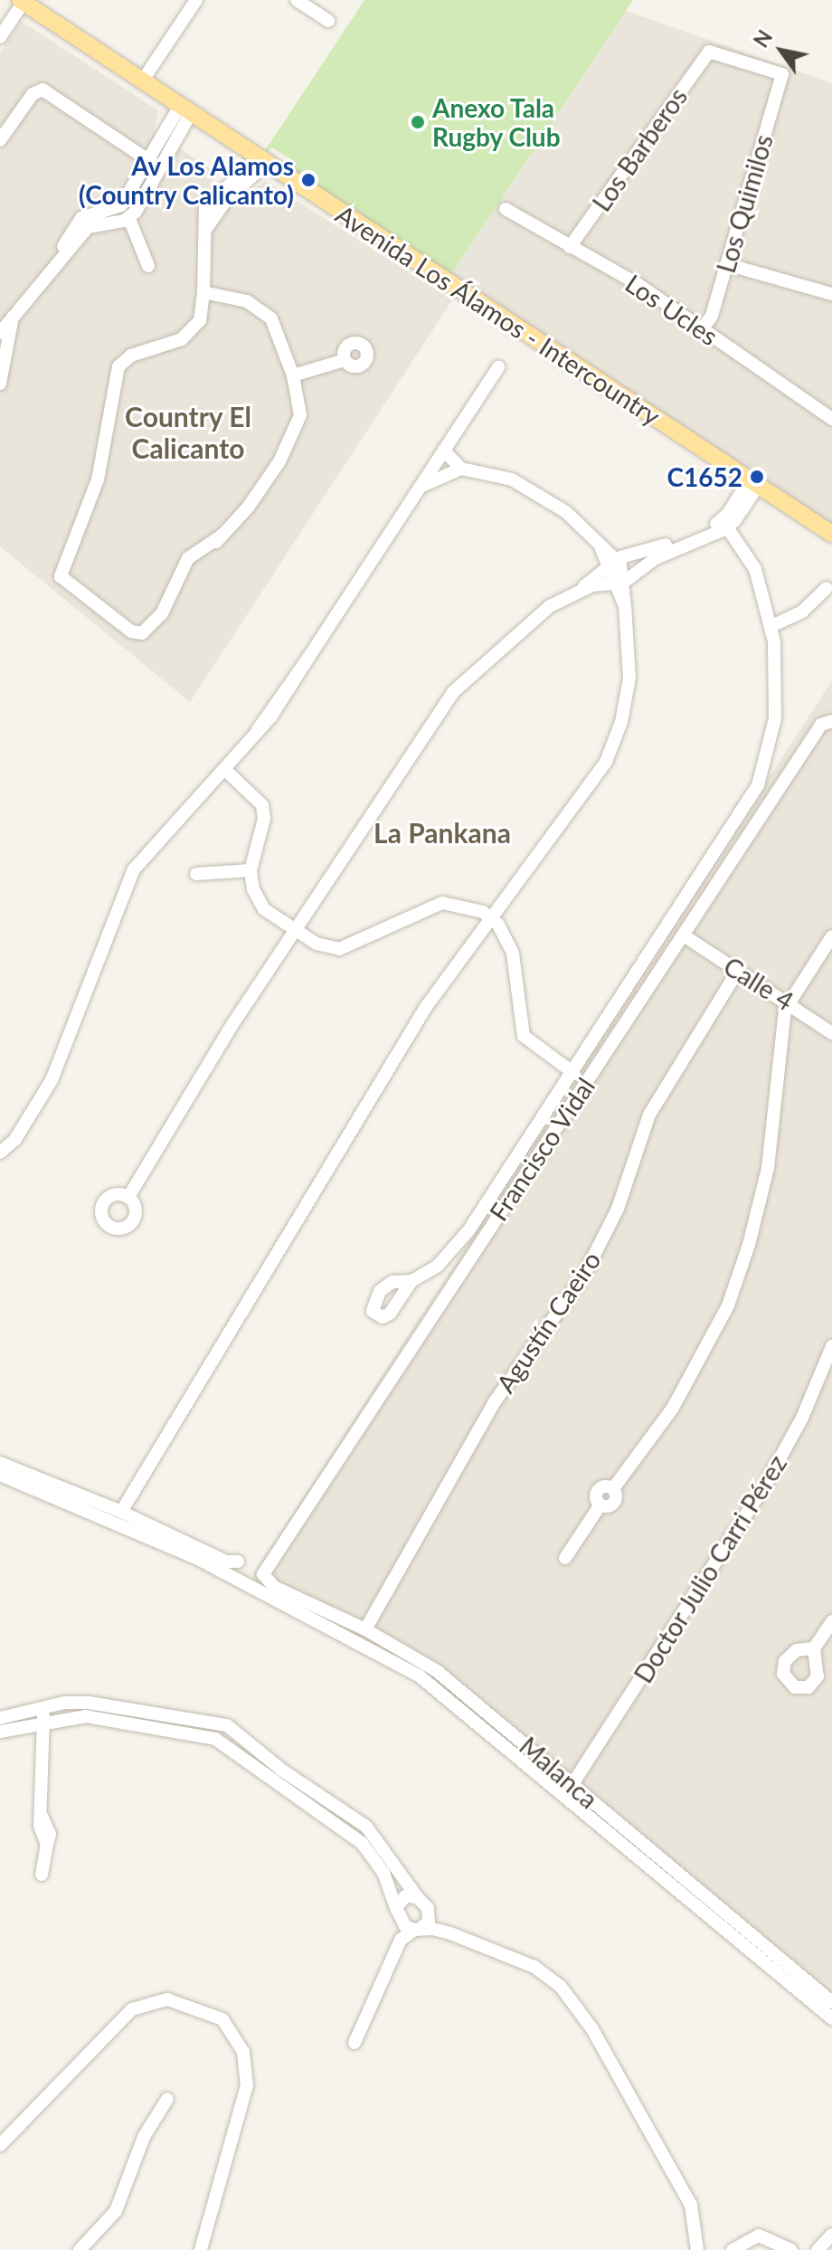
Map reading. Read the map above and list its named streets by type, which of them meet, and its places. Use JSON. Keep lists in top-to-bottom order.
{
  "streets": {
    "main road": ["Avenida Los Álamos - Intercountry"],
    "street": [
      "Los Barberos",
      "Los Quimilos",
      "Los Ucles",
      "Calle 4",
      "Francisco Vidal",
      "Agustín Caeiro",
      "Doctor Julio Carri Pérez",
      "Malanca"
    ]
  },
  "crossings": [
    ["Los Barberos", "Los Quimilos"],
    ["Los Barberos", "Los Ucles"],
    ["Los Quimilos", "Los Ucles"],
    ["Calle 4", "Francisco Vidal"],
    ["Calle 4", "Agustín Caeiro"],
    ["Francisco Vidal", "Malanca"],
    ["Agustín Caeiro", "Malanca"],
    ["Doctor Julio Carri Pérez", "Malanca"]
  ],
  "districts": ["Country El Calicanto", "La Pankana"],
  "places": ["Anexo Tala Rugby Club", "Av Los Alamos (Country Calicanto)", "C1652"],
  "north": "top left"
}
